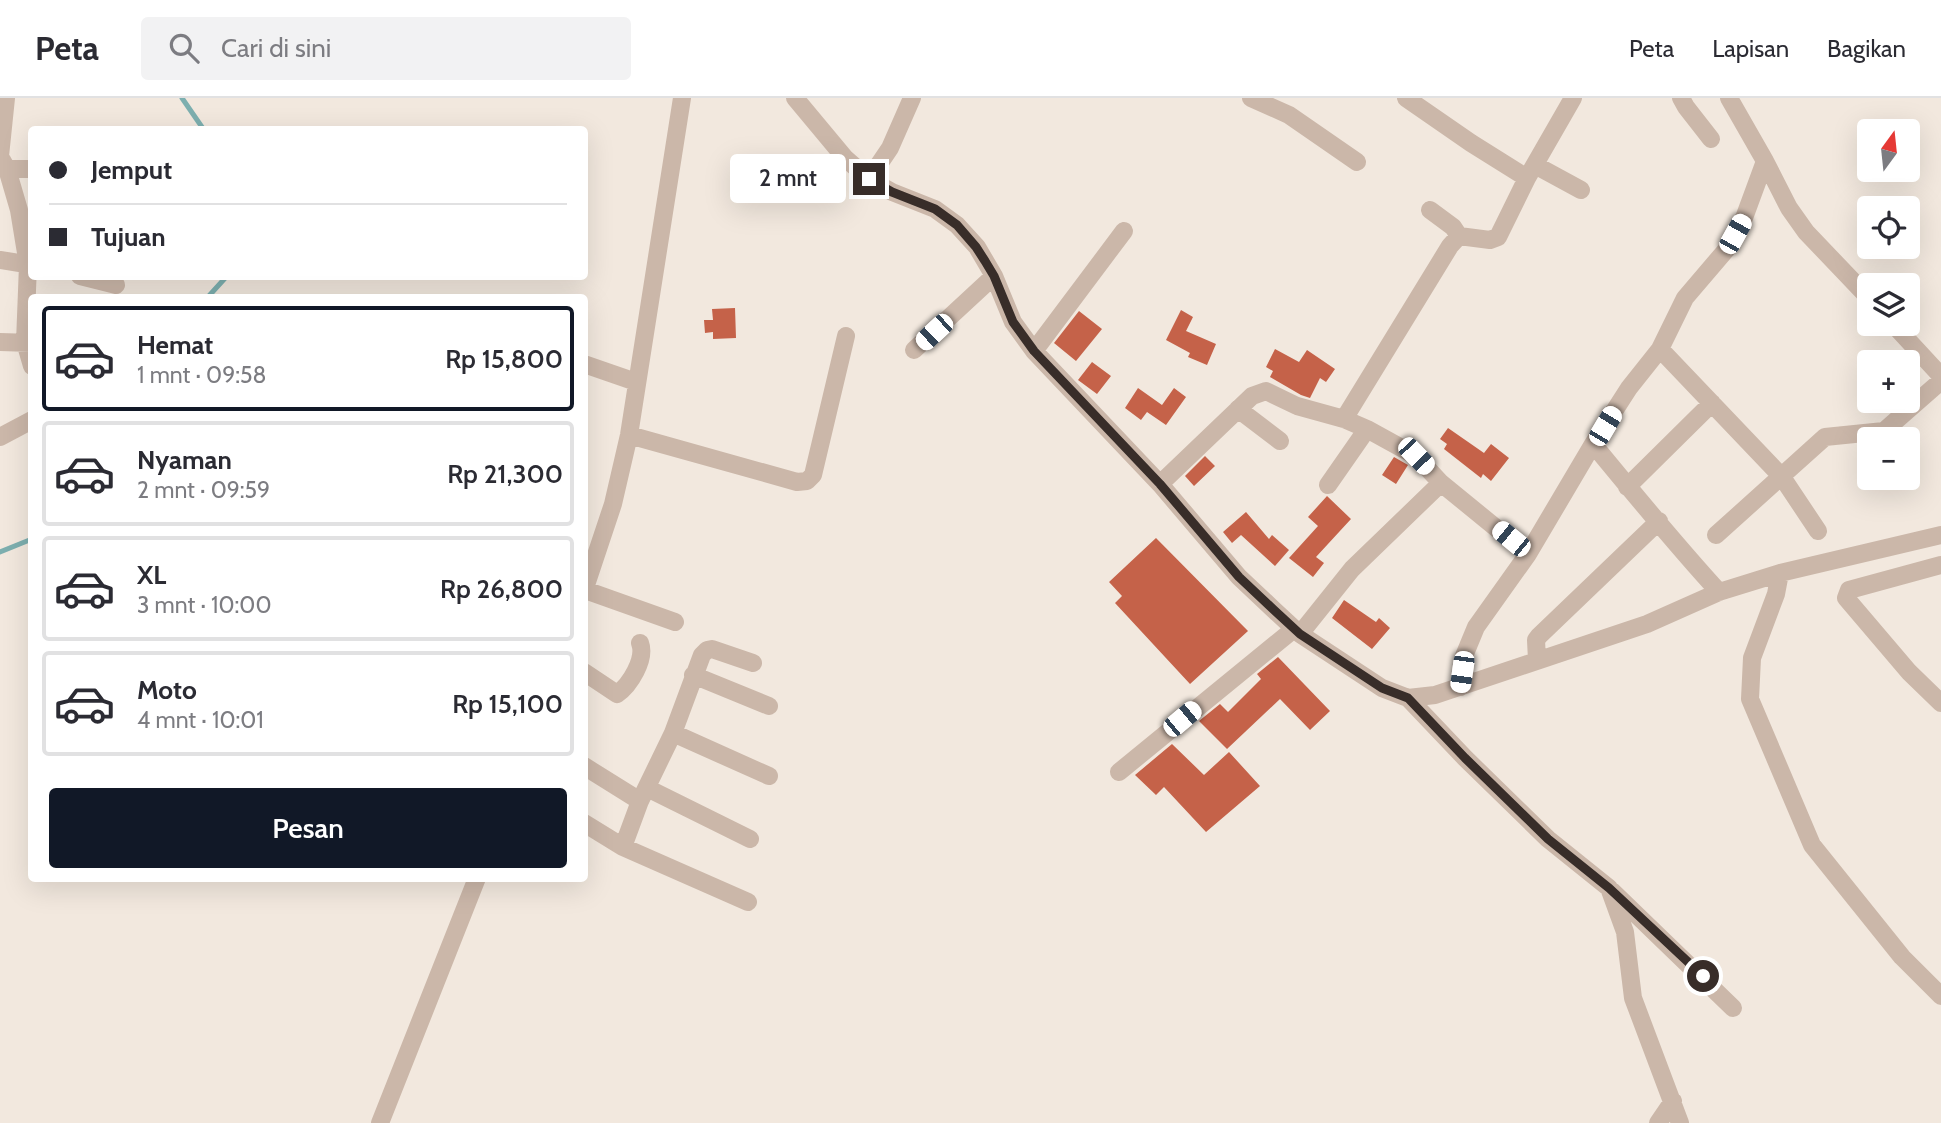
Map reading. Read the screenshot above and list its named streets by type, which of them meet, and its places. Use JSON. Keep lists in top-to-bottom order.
{
  "north": "top",
  "page": {
    "header": "Peta",
    "search": "Cari di sini",
    "nav": ["Peta", "Lapisan", "Bagikan"],
    "map_buttons": ["+", "−"],
    "banner": ["Jemput", "Tujuan"],
    "bubble": "2 mnt",
    "list": [
      {
        "name": "Hemat",
        "note": "1 mnt · 09:58",
        "value": "Rp 15,800"
      },
      {
        "name": "Nyaman",
        "note": "2 mnt · 09:59",
        "value": "Rp 21,300"
      },
      {
        "name": "XL",
        "note": "3 mnt · 10:00",
        "value": "Rp 26,800"
      },
      {
        "name": "Moto",
        "note": "4 mnt · 10:01",
        "value": "Rp 15,100"
      }
    ],
    "buttons": "Pesan"
  }
}
